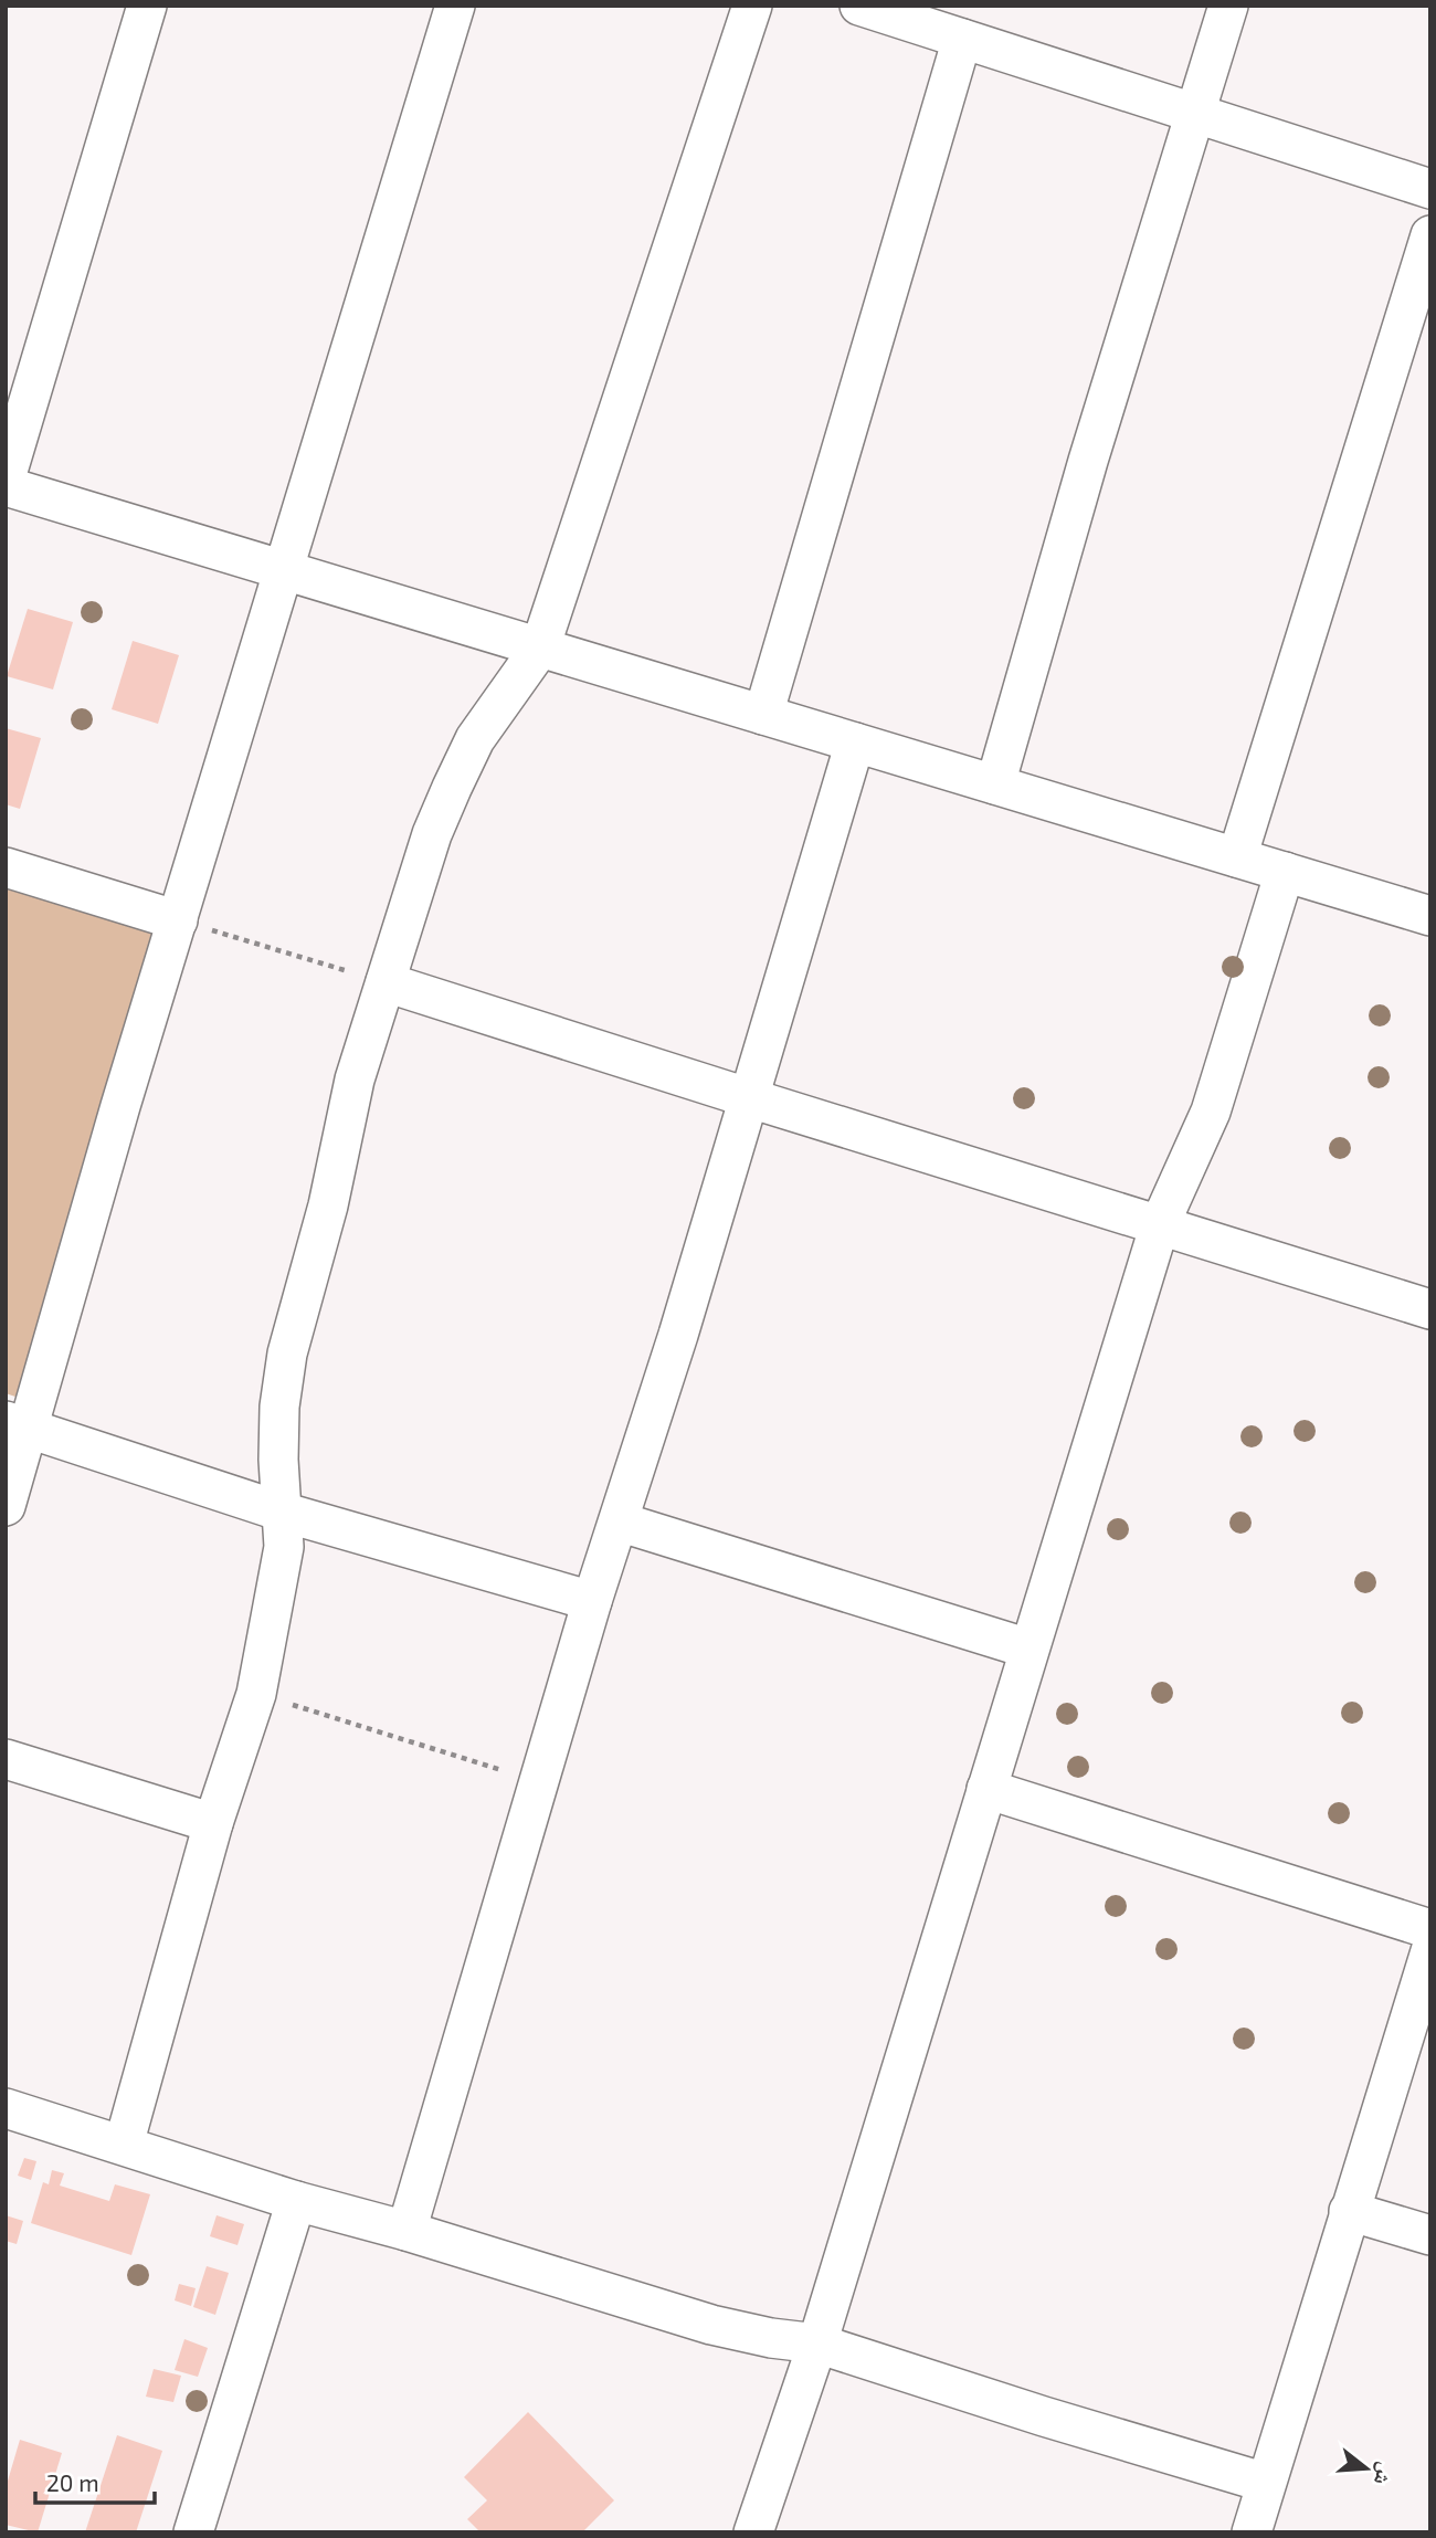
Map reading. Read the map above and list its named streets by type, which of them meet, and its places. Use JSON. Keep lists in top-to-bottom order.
{
  "scale_bar": "20 m",
  "north": "right"
}
